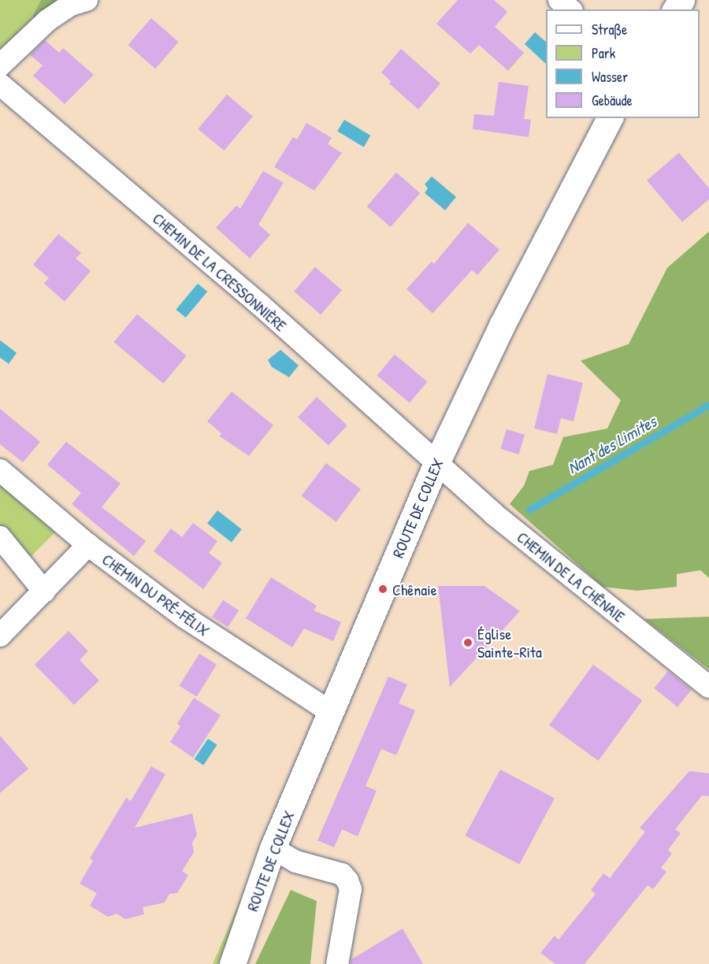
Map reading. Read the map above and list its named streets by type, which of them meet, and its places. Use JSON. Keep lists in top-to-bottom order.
{
  "streets": {
    "street": [
      "CHEMIN DE LA CRESSONNIÈRE",
      "ROUTE DE COLLEX",
      "CHEMIN DE LA CHÊNAIE",
      "CHEMIN DU PRÉ-FÉLIX"
    ]
  },
  "crossings": [
    ["CHEMIN DE LA CRESSONNIÈRE", "ROUTE DE COLLEX"],
    ["CHEMIN DE LA CRESSONNIÈRE", "CHEMIN DE LA CHÊNAIE"],
    ["ROUTE DE COLLEX", "CHEMIN DE LA CHÊNAIE"],
    ["ROUTE DE COLLEX", "CHEMIN DU PRÉ-FÉLIX"]
  ],
  "water": ["Nant des Limites"],
  "places": ["Chênaie", "Église Sainte-Rita"],
  "legend": [
    "Straße",
    "Park",
    "Wasser",
    "Gebäude"
  ]
}
